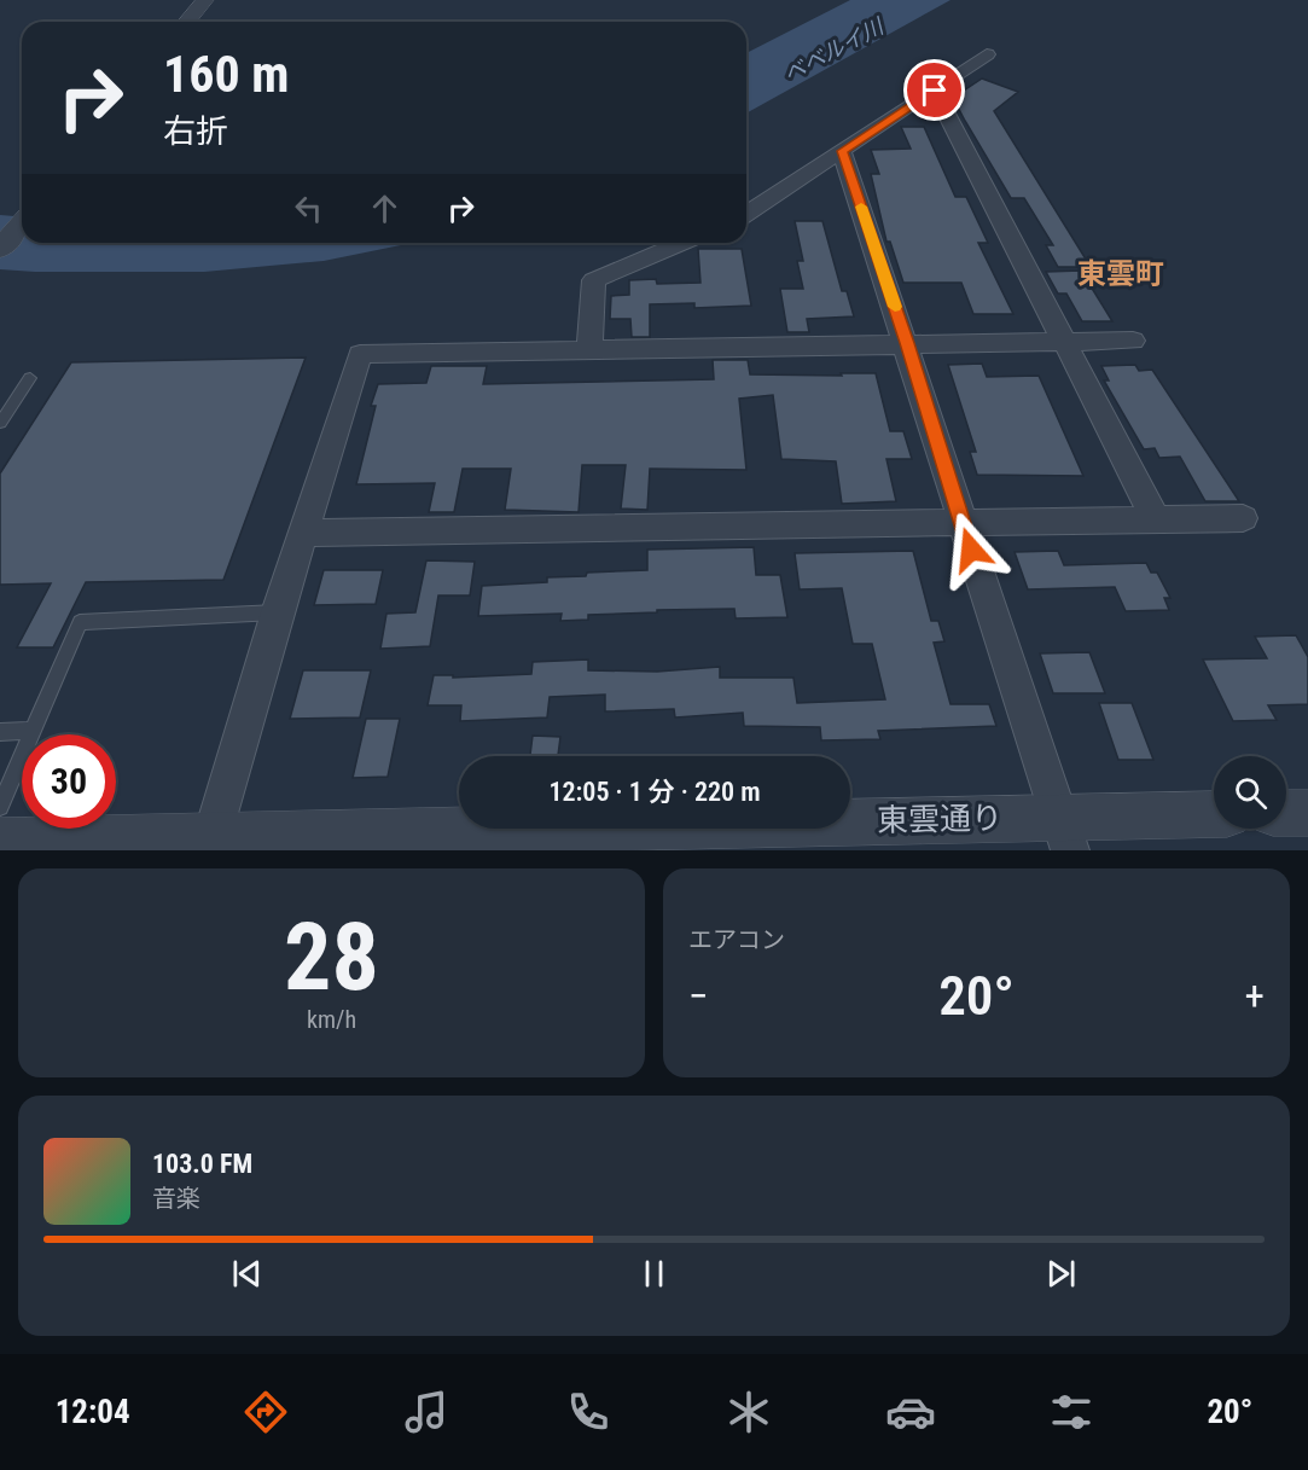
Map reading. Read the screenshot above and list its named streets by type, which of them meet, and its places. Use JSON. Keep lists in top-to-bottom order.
{
  "streets": {
    "street": ["東雲通り"]
  },
  "districts": ["東雲町"],
  "water": ["ベベルイ川"],
  "page": {
    "turn": ["160 m", "右折"],
    "limit": "30",
    "trip": "12:05 · 1 分 · 220 m",
    "tile": [
      ["28", "km/h"],
      "エアコン"
    ],
    "heat": ["−", "20°", "+"],
    "song": ["103.0 FM", "音楽"],
    "tabs": ["12:04", "20°"]
  }
}
